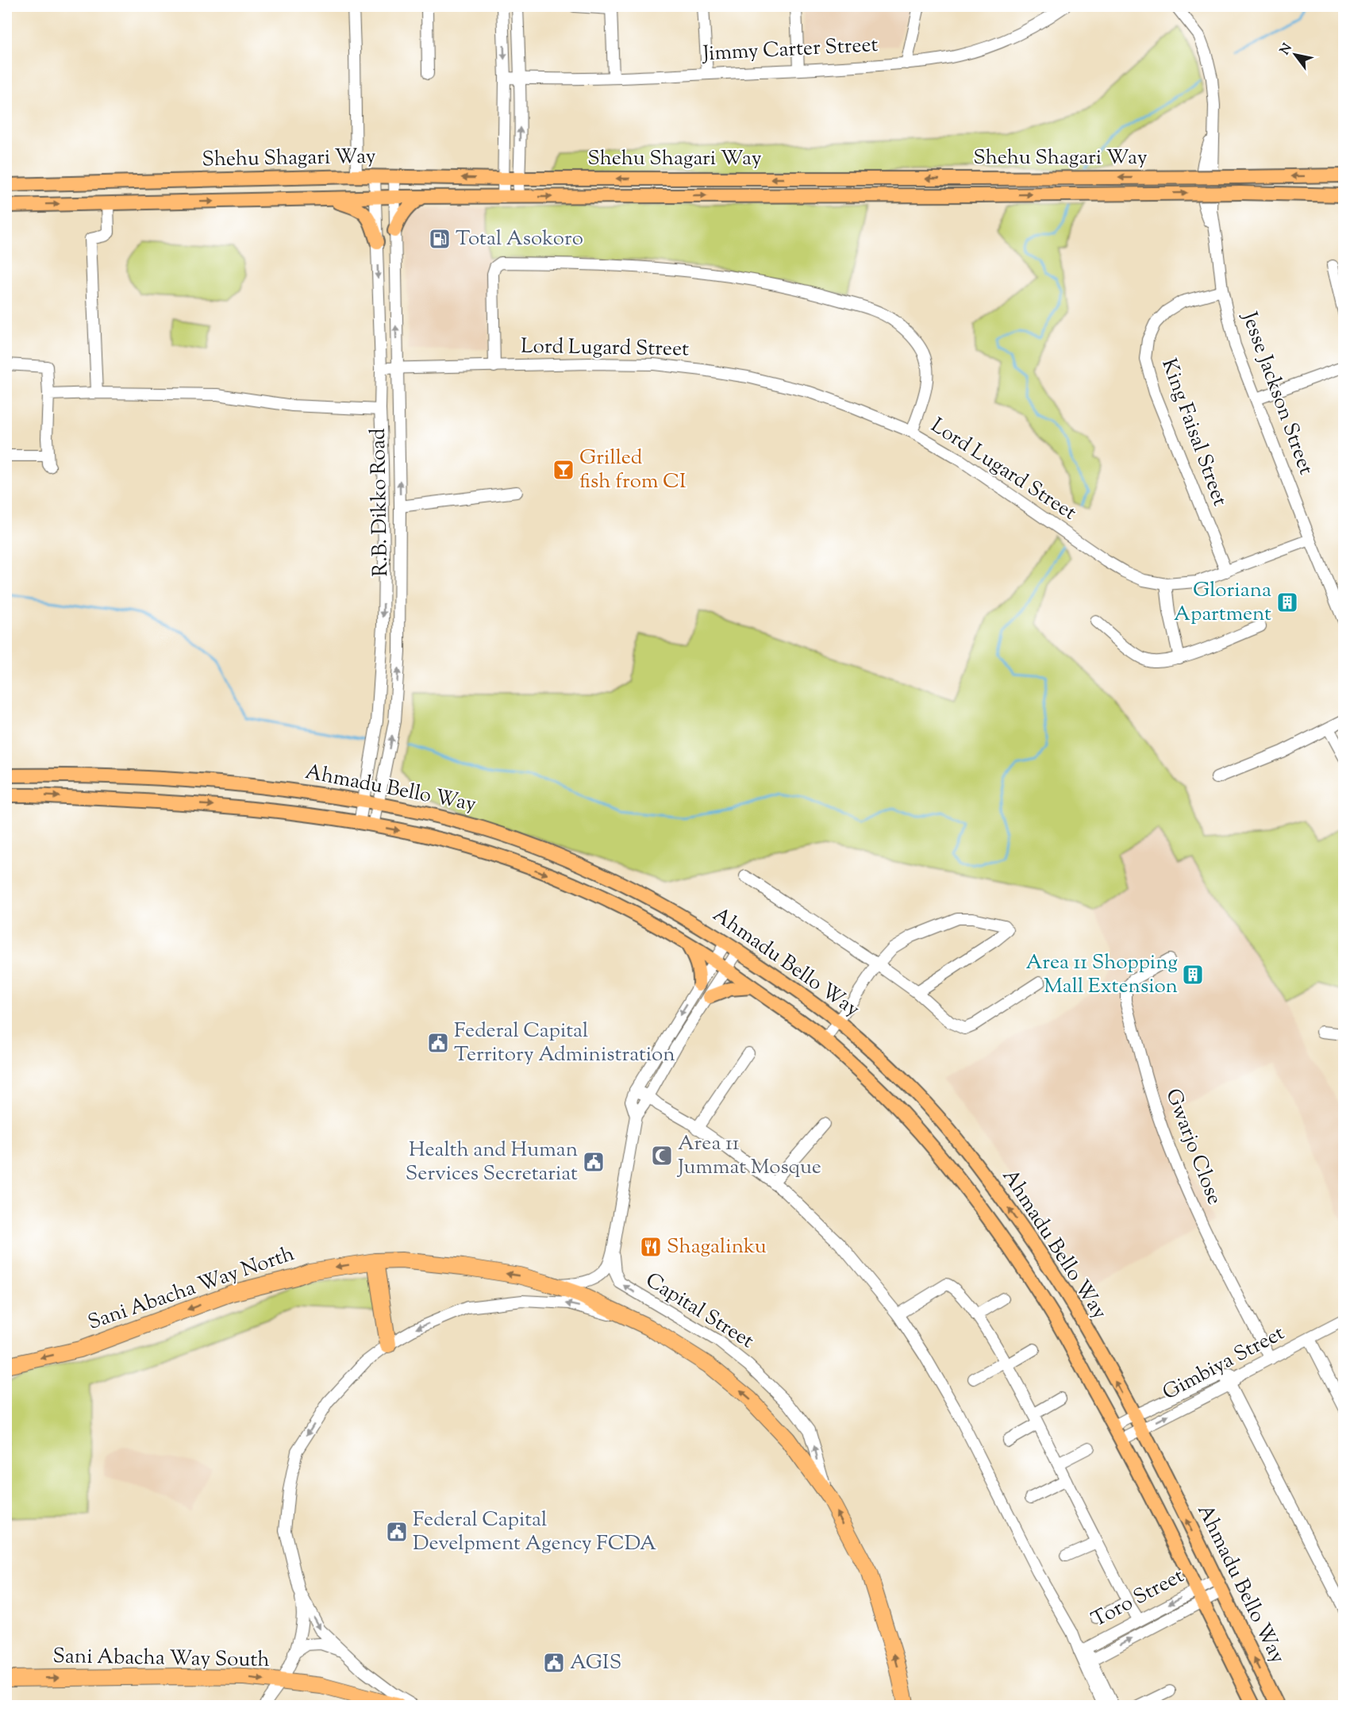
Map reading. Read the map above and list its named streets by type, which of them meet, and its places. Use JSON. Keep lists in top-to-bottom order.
{
  "streets": {
    "highway": ["Sani Abacha Way North", "Sani Abacha Way South"],
    "main road": ["Shehu Shagari Way", "Ahmadu Bello Way"],
    "street": [
      "Jimmy Carter Street",
      "Lord Lugard Street",
      "Jesse Jackson Street",
      "King Faisal Street",
      "R.B. Dikko Road",
      "Gwarjo Close",
      "Capital Street",
      "Gimbiya Street",
      "Toro Street"
    ]
  },
  "crossings": [
    ["Shehu Shagari Way", "R.B. Dikko Road"],
    ["Lord Lugard Street", "Jesse Jackson Street"],
    ["Lord Lugard Street", "King Faisal Street"],
    ["Lord Lugard Street", "R.B. Dikko Road"],
    ["Jesse Jackson Street", "King Faisal Street"],
    ["R.B. Dikko Road", "Ahmadu Bello Way"],
    ["Ahmadu Bello Way", "Capital Street"],
    ["Ahmadu Bello Way", "Gimbiya Street"],
    ["Ahmadu Bello Way", "Toro Street"],
    ["Gwarjo Close", "Gimbiya Street"],
    ["Sani Abacha Way North", "Capital Street"]
  ],
  "one_way": ["Sani Abacha Way North", "Capital Street", "Sani Abacha Way South"],
  "places": {
    "fuel station": ["Total Asokoro"],
    "bar": ["Grilled fish from CI"],
    "building": ["Gloriana Apartment", "Area 11 Shopping Mall Extension"],
    "public building": [
      "Federal Capital Territory Administration",
      "Health and Human Services Secretariat",
      "Federal Capital Develpment Agency FCDA",
      "AGIS"
    ],
    "mosque": ["Area 11 Jummat Mosque"],
    "restaurant": ["Shagalinku"]
  },
  "north": "top left"
}
